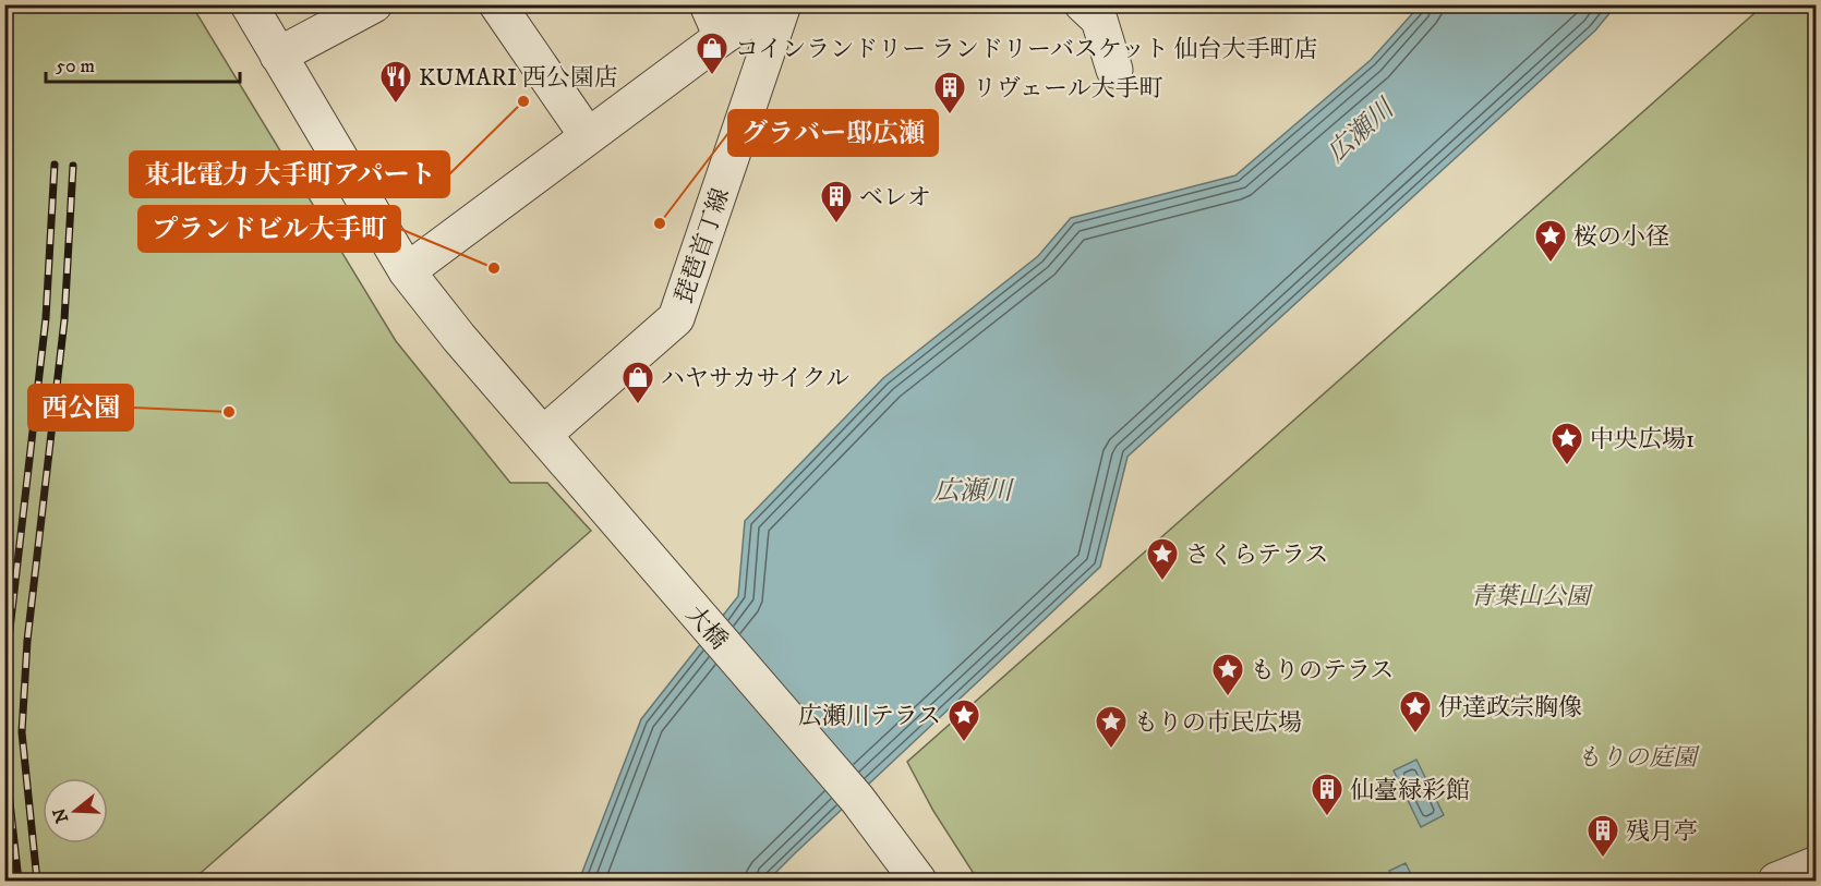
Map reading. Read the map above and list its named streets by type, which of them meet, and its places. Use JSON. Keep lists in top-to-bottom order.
{
  "streets": {
    "street": ["琵琶首丁線", "大橋"]
  },
  "crossings": [
    ["琵琶首丁線", "大橋"]
  ],
  "water": ["広瀬川"],
  "parks": ["青葉山公園", "もりの庭園"],
  "places": {
    "shop": ["コインランドリー ランドリーバスケット 仙台大手町店", "ハヤサカサイクル"],
    "other": [
      "東北電力 大手町アパート",
      "グラバー邸広瀬",
      "プランドビル大手町",
      "西公園"
    ],
    "restaurant": ["KUMARI 西公園店"],
    "building": [
      "リヴェール大手町",
      "ベレオ",
      "仙臺緑彩館",
      "残月亭"
    ],
    "place": [
      "桜の小径",
      "中央広場1",
      "さくらテラス",
      "もりのテラス",
      "伊達政宗胸像",
      "広瀬川テラス",
      "もりの市民広場"
    ]
  },
  "scale_bar": "50 m",
  "north": "left"
}
